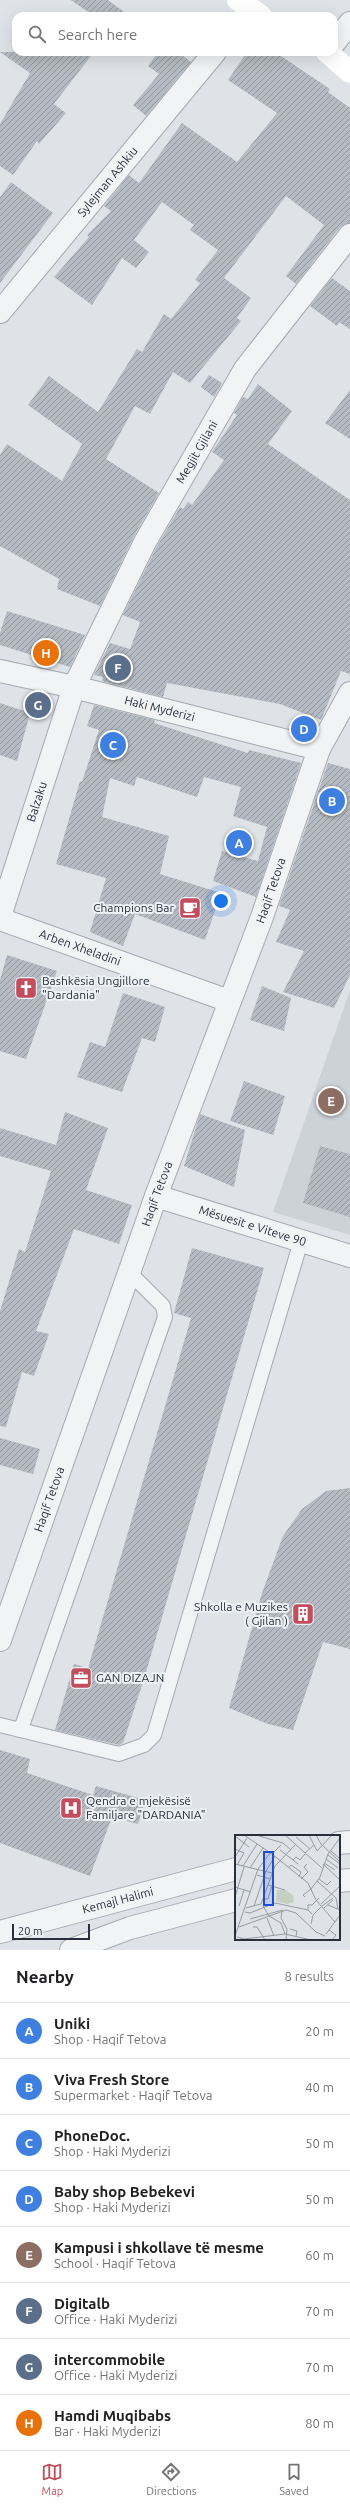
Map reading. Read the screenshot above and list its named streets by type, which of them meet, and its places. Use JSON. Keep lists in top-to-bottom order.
{
  "streets": {
    "street": [
      "Sylejman Ashkiu",
      "Megjit Gjilani",
      "Haki Myderizi",
      "Balzaku",
      "Haqif Tetova",
      "Arben Xheladini",
      "Mësuesit e Viteve 90",
      "Kemajl Halimi"
    ]
  },
  "crossings": [
    ["Megjit Gjilani", "Haki Myderizi"],
    ["Megjit Gjilani", "Balzaku"],
    ["Haki Myderizi", "Balzaku"],
    ["Haki Myderizi", "Haqif Tetova"],
    ["Haqif Tetova", "Arben Xheladini"],
    ["Haqif Tetova", "Mësuesit e Viteve 90"]
  ],
  "places": {
    "cafe": ["Champions Bar"],
    "church": ["Bashkësia Ungjillore \"Dardania\""],
    "building": ["Shkolla e Muzikes ( Gjilan )"],
    "office": ["GAN DIZAJN"],
    "hospital": ["Qendra e mjekësisë Familjare \"DARDANIA\""]
  },
  "scale_bar": "20 m",
  "page": {
    "search": "Search here",
    "pins": [
      "H",
      "F",
      "G",
      "D",
      "C",
      "B",
      "A",
      "E"
    ],
    "scale": "20 m",
    "heading": ["Nearby", "8 results"],
    "list": [
      {
        "mark": "A",
        "name": "Uniki",
        "note": "Shop · Haqif Tetova",
        "value": "20 m"
      },
      {
        "mark": "B",
        "name": "Viva Fresh Store",
        "note": "Supermarket · Haqif Tetova",
        "value": "40 m"
      },
      {
        "mark": "C",
        "name": "PhoneDoc.",
        "note": "Shop · Haki Myderizi",
        "value": "50 m"
      },
      {
        "mark": "D",
        "name": "Baby shop Bebekevi",
        "note": "Shop · Haki Myderizi",
        "value": "50 m"
      },
      {
        "mark": "E",
        "name": "Kampusi i shkollave të mesme",
        "note": "School · Haqif Tetova",
        "value": "60 m"
      },
      {
        "mark": "F",
        "name": "Digitalb",
        "note": "Office · Haki Myderizi",
        "value": "70 m"
      },
      {
        "mark": "G",
        "name": "intercommobile",
        "note": "Office · Haki Myderizi",
        "value": "70 m"
      },
      {
        "mark": "H",
        "name": "Hamdi Muqibabs",
        "note": "Bar · Haki Myderizi",
        "value": "80 m"
      }
    ],
    "nav": ["Map", "Directions", "Saved"]
  }
}
